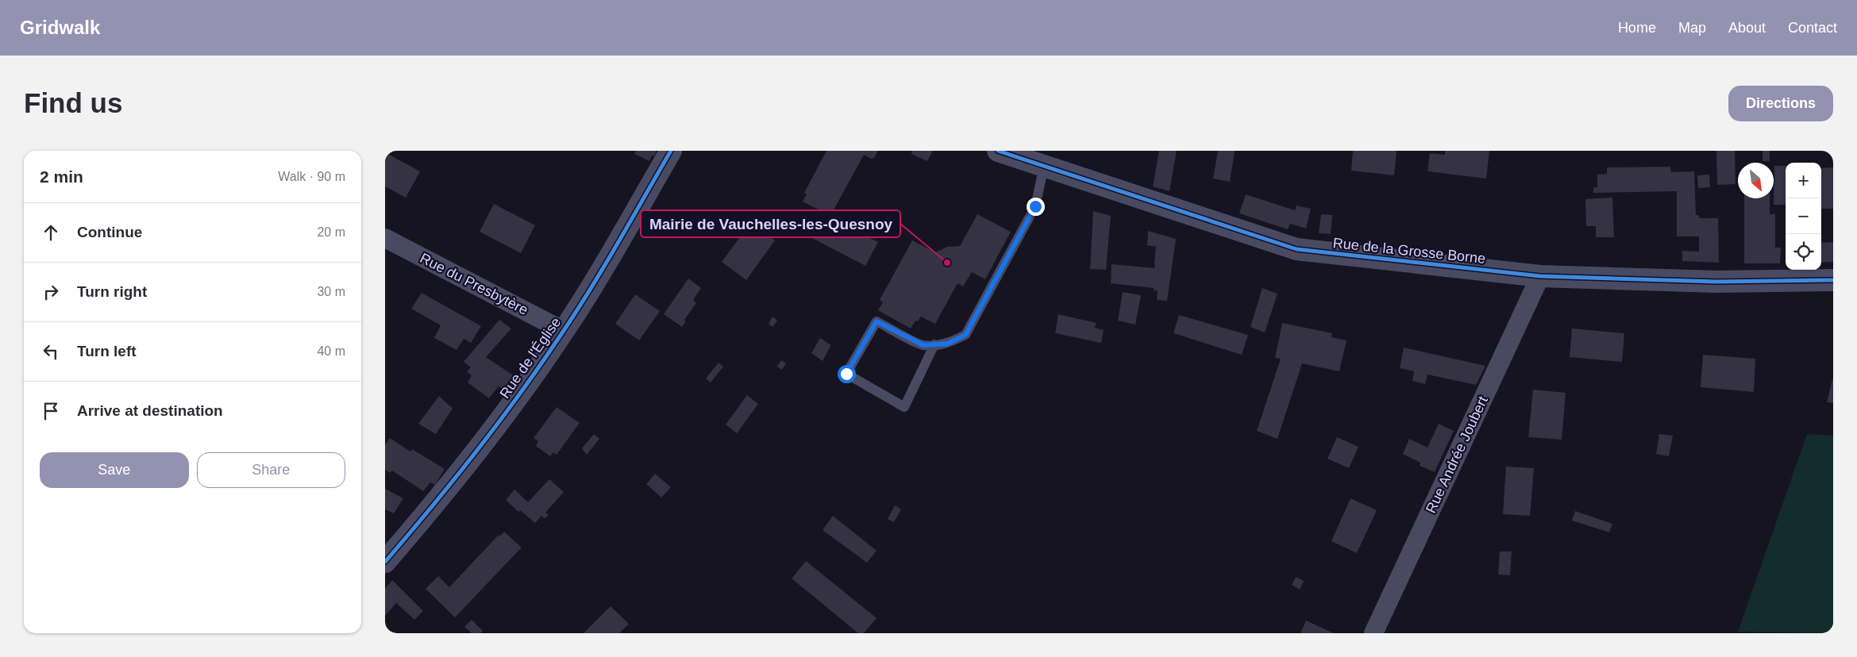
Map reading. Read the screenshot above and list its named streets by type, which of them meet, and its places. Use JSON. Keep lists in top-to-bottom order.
{
  "streets": {
    "street": [
      "Rue de la Grosse Borne",
      "Rue du Presbytère",
      "Rue de l'Église",
      "Rue Andrée Joubert"
    ]
  },
  "crossings": [
    ["Rue de la Grosse Borne", "Rue Andrée Joubert"],
    ["Rue du Presbytère", "Rue de l'Église"]
  ],
  "places": ["Mairie de Vauchelles-les-Quesnoy"],
  "north": "bottom right",
  "page": {
    "header": "Gridwalk",
    "nav": [
      "Home",
      "Map",
      "About",
      "Contact"
    ],
    "buttons": [
      "Directions",
      ["Save", "Share"]
    ],
    "title": "Find us",
    "heading": ["2 min", "Walk · 90 m"],
    "map_buttons": ["+", "−"],
    "list": [
      ["Continue", "20 m"],
      ["Turn right", "30 m"],
      ["Turn left", "40 m"],
      "Arrive at destination"
    ]
  }
}
